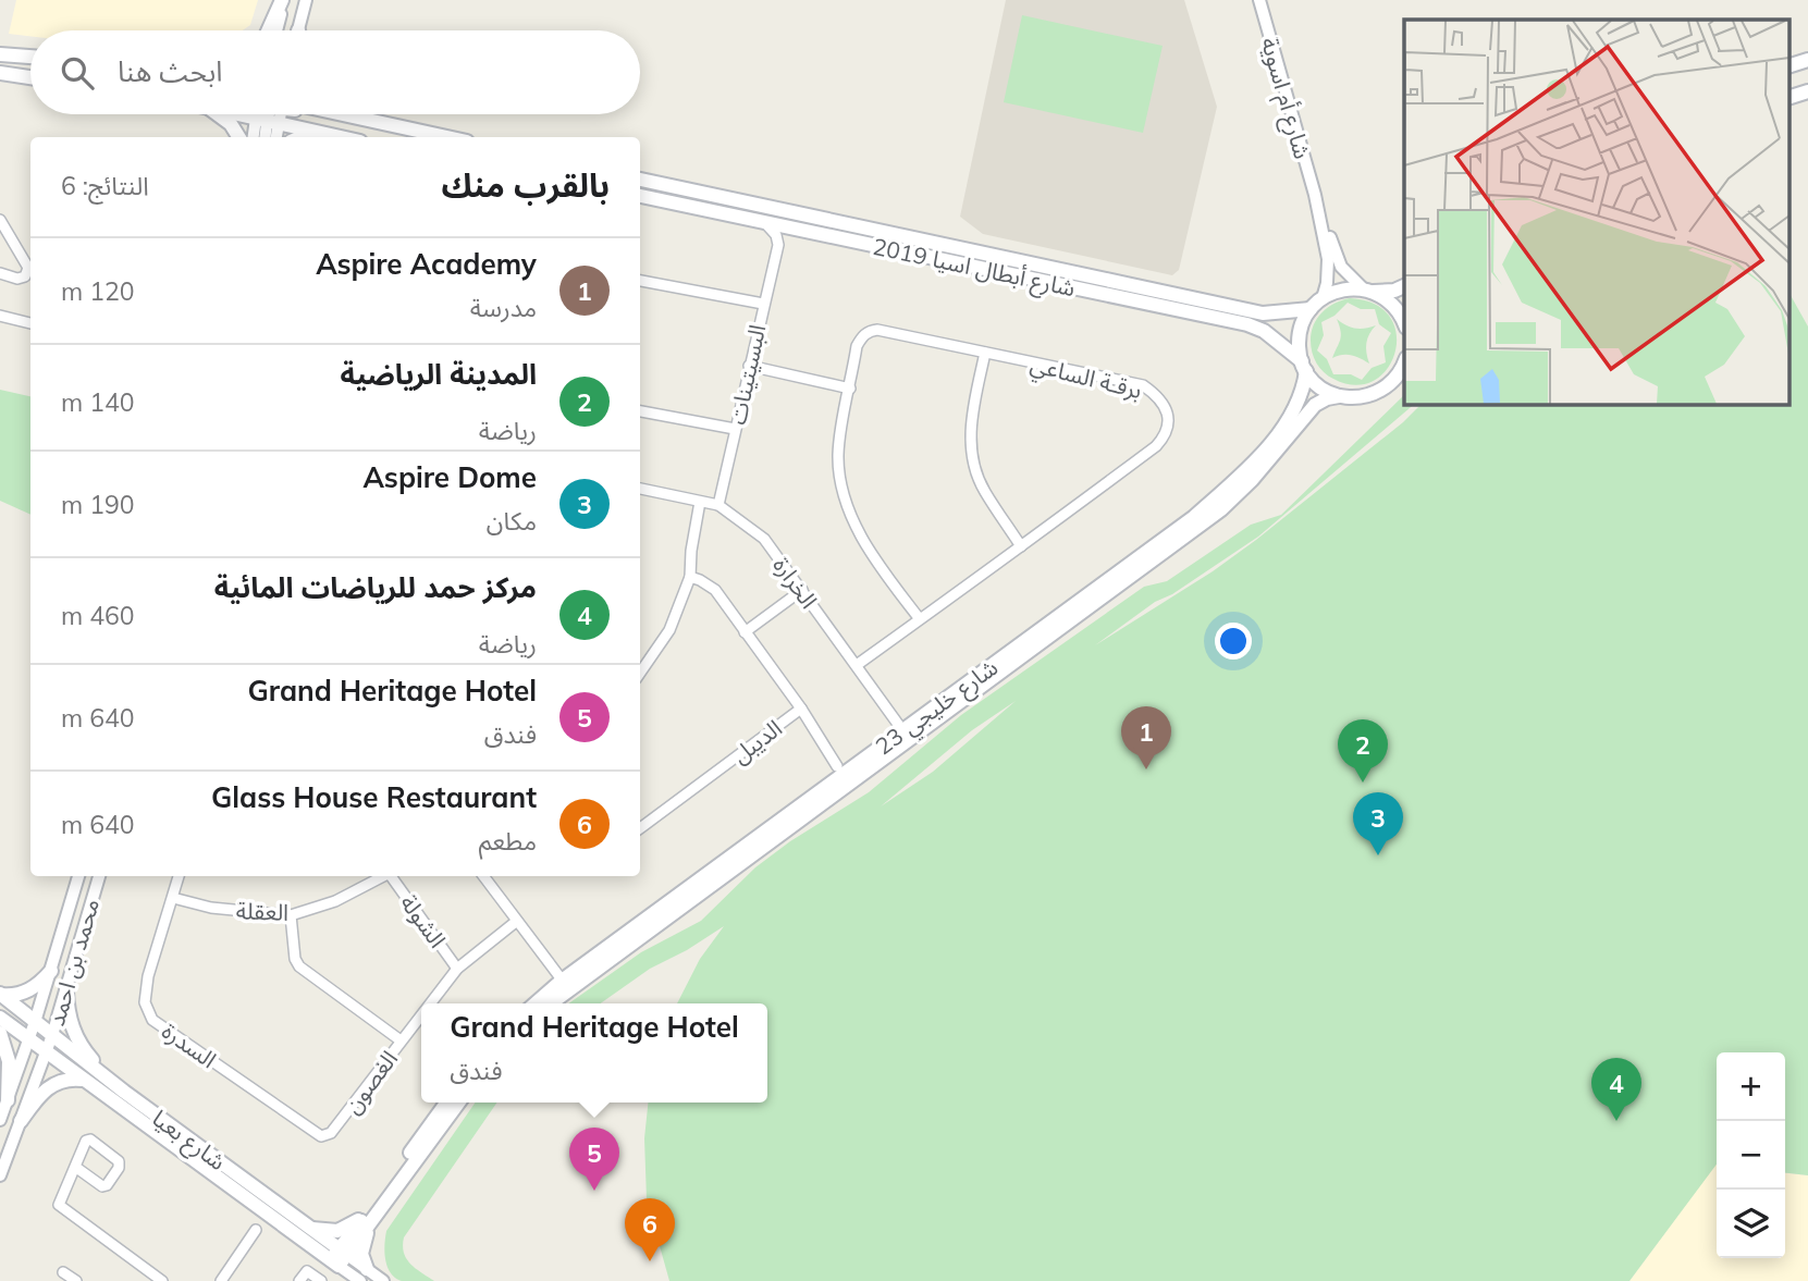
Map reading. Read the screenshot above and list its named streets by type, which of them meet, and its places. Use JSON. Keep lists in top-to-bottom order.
{
  "streets": {
    "main road": ["شارع أبطال اسيا 2019", "شارع خليجي 23", "شارع بعيا"],
    "street": [
      "شارع أم اسوية",
      "البسيتينات",
      "برقـة الساعي",
      "الخرارة",
      "الديبل",
      "العقلة",
      "الشولة",
      "محمد بن احمد",
      "السدرة",
      "الغصون"
    ]
  },
  "crossings": [
    ["شارع أبطال اسيا 2019", "شارع خليجي 23"],
    ["البسيتينات", "الخرارة"],
    ["برقـة الساعي", "الخرارة"],
    ["الخرارة", "شارع خليجي 23"],
    ["العقلة", "السدرة"],
    ["الشولة", "الغصون"],
    ["محمد بن احمد", "شارع بعيا"],
    ["السدرة", "الغصون"]
  ],
  "page": {
    "search": "ابحث هنا",
    "heading": ["بالقرب منك", "النتائج: 6"],
    "list": [
      {
        "mark": "1",
        "name": "Aspire Academy",
        "note": "مدرسة",
        "value": "120 m"
      },
      {
        "mark": "2",
        "name": "المدينة الرياضية",
        "note": "رياضة",
        "value": "140 m"
      },
      {
        "mark": "3",
        "name": "Aspire Dome",
        "note": "مكان",
        "value": "190 m"
      },
      {
        "mark": "4",
        "name": "مركز حمد للرياضات المائية",
        "note": "رياضة",
        "value": "460 m"
      },
      {
        "mark": "5",
        "name": "Grand Heritage Hotel",
        "note": "فندق",
        "value": "640 m"
      },
      {
        "mark": "6",
        "name": "Glass House Restaurant",
        "note": "مطعم",
        "value": "640 m"
      }
    ],
    "pins": [
      "1",
      "2",
      "3",
      "4",
      "5",
      "6"
    ],
    "popup": ["Grand Heritage Hotel", "فندق"],
    "map_buttons": ["+", "−"]
  }
}
